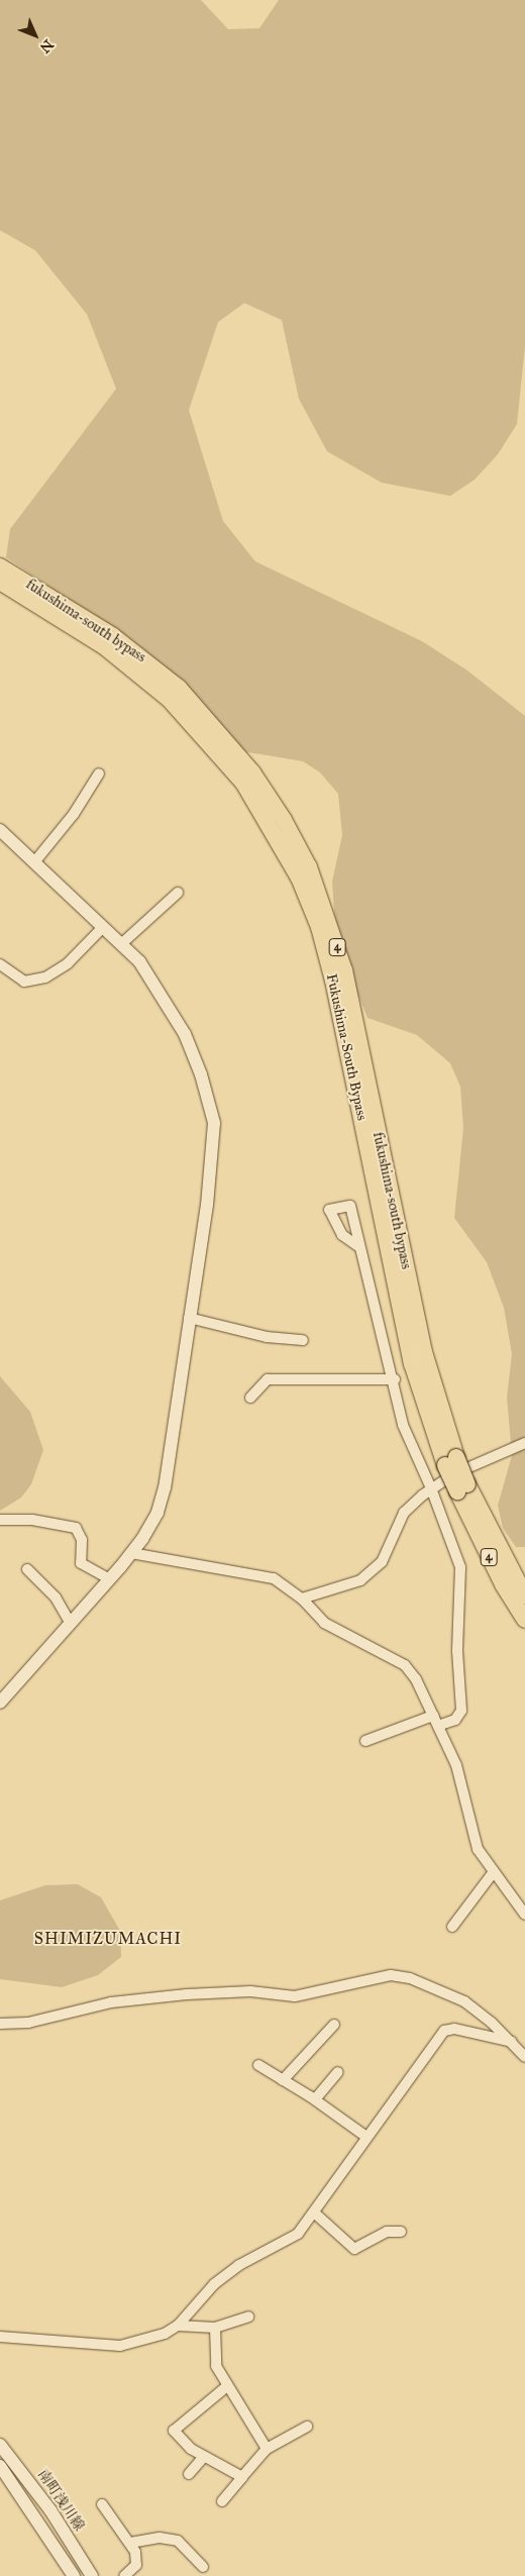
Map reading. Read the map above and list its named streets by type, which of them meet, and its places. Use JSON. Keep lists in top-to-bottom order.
{
  "streets": {
    "highway": ["fukushima-south bypass", "4", "Fukushima-South Bypass"],
    "street": ["南町浅川線"]
  },
  "crossings": [
    ["fukushima-south bypass", "Fukushima-South Bypass"],
    ["4", "Fukushima-South Bypass"]
  ],
  "districts": ["SHIMIZUMACHI"],
  "north": "bottom right"
}
